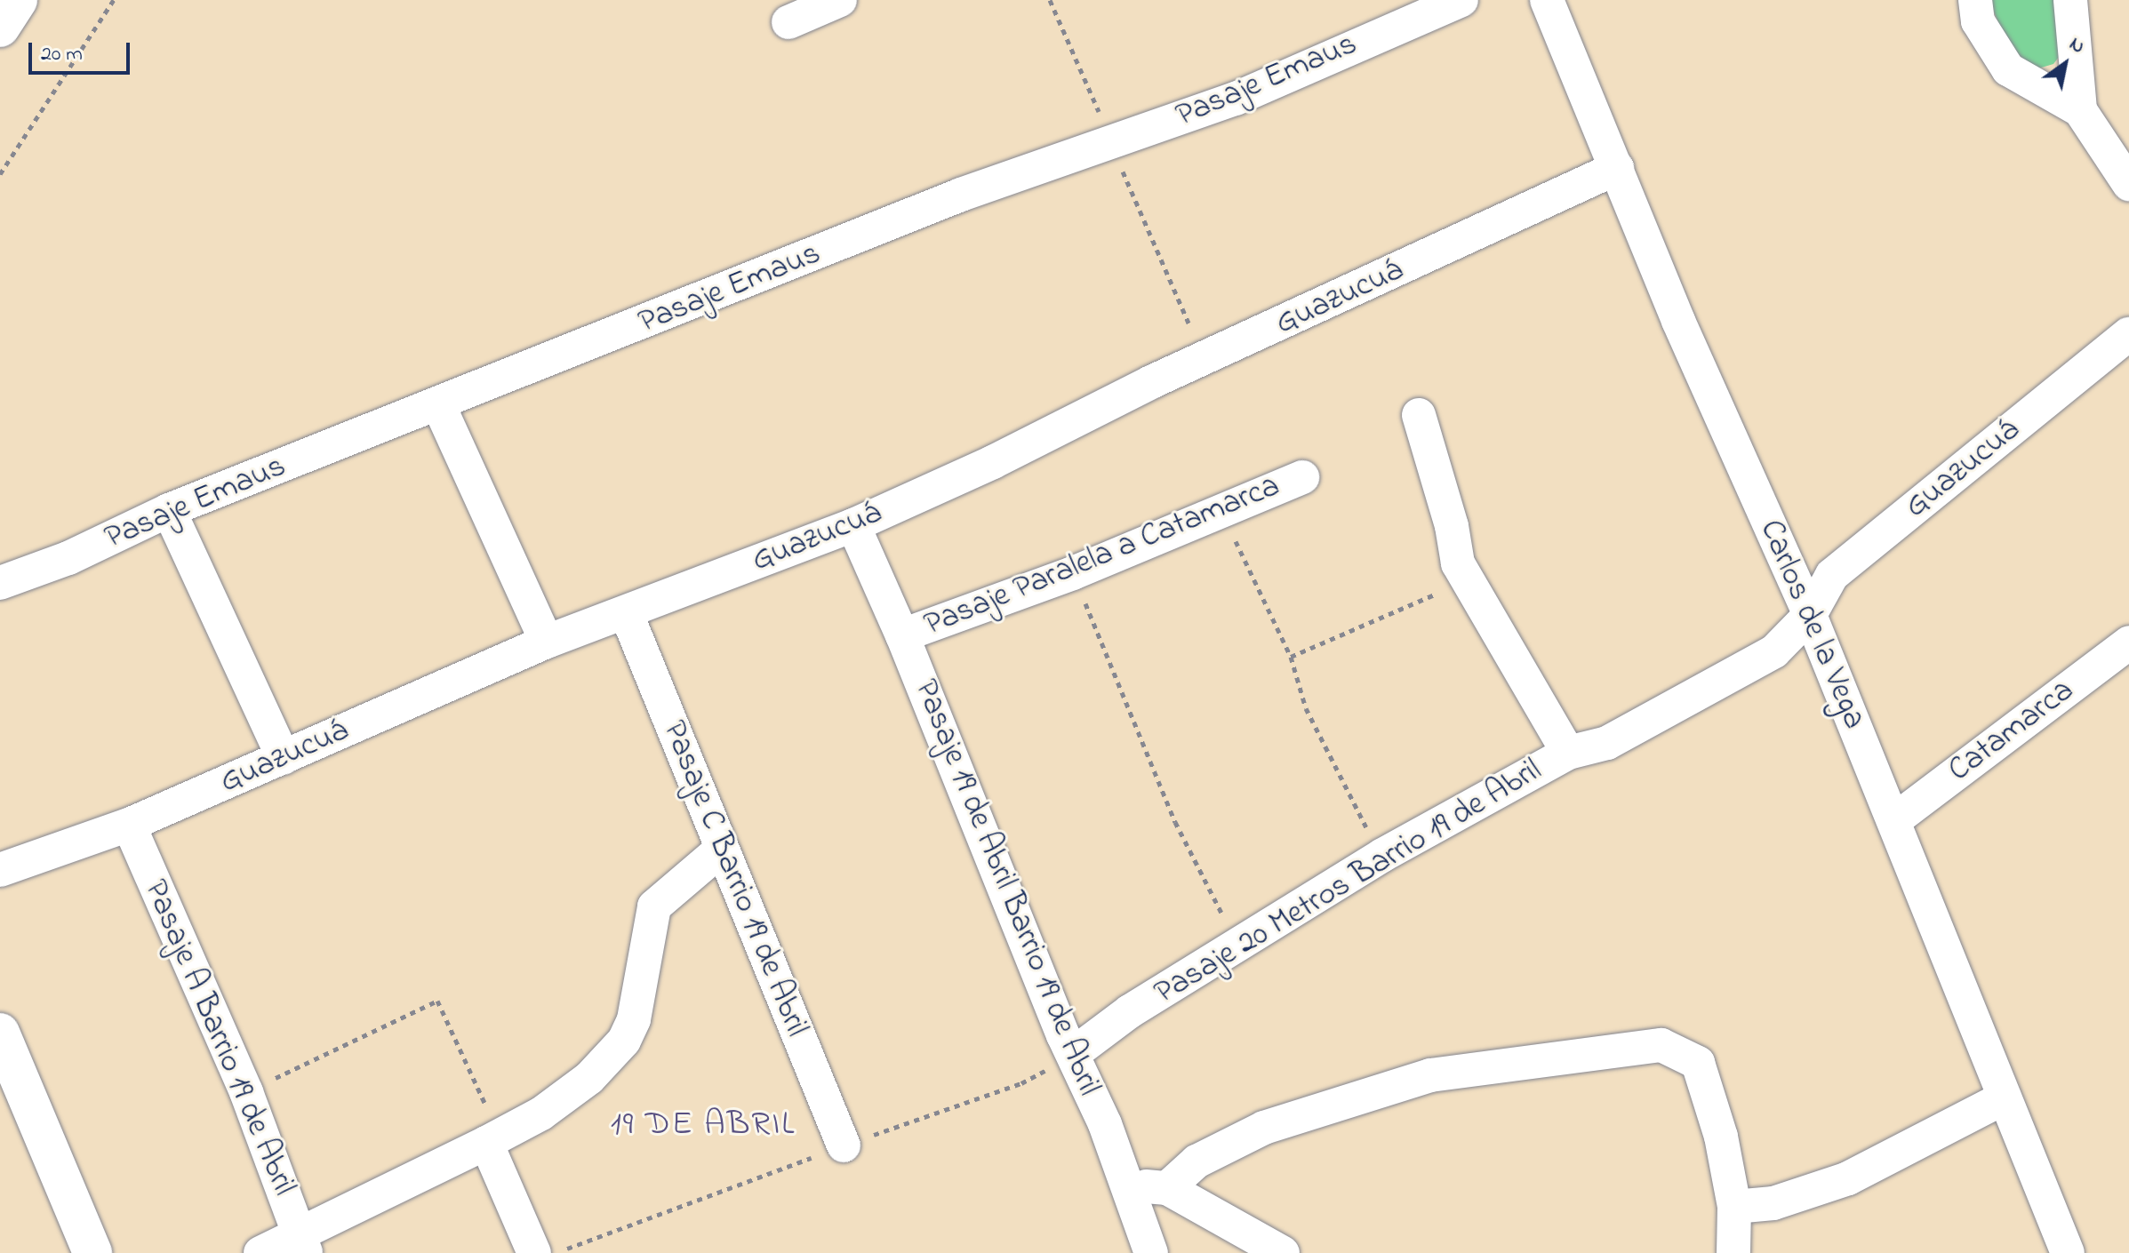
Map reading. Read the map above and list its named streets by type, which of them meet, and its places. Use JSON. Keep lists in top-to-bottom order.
{
  "streets": {
    "street": [
      "Pasaje Emaus",
      "Guazucuá",
      "Pasaje Paralela a Catamarca",
      "Carlos de la Vega",
      "Catamarca",
      "Pasaje C Barrio 19 de Abril",
      "Pasaje 20 Metros Barrio 19 de Abril",
      "Pasaje 19 de Abril Barrio 19 de Abril",
      "Pasaje A Barrio 19 de Abril"
    ]
  },
  "crossings": [
    ["Guazucuá", "Carlos de la Vega"],
    ["Guazucuá", "Pasaje C Barrio 19 de Abril"],
    ["Guazucuá", "Pasaje 20 Metros Barrio 19 de Abril"],
    ["Guazucuá", "Pasaje 19 de Abril Barrio 19 de Abril"],
    ["Guazucuá", "Pasaje A Barrio 19 de Abril"],
    ["Pasaje Paralela a Catamarca", "Pasaje 19 de Abril Barrio 19 de Abril"],
    ["Carlos de la Vega", "Catamarca"],
    ["Carlos de la Vega", "Pasaje 20 Metros Barrio 19 de Abril"],
    ["Pasaje 20 Metros Barrio 19 de Abril", "Pasaje 19 de Abril Barrio 19 de Abril"]
  ],
  "districts": ["19 DE ABRIL"],
  "scale_bar": "20 m",
  "north": "top right"
}
